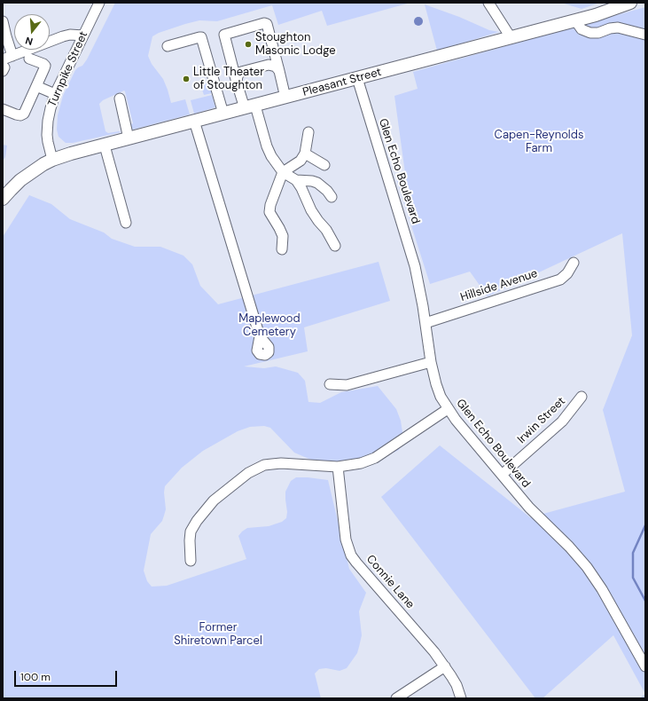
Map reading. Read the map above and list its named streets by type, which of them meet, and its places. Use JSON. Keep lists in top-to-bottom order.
{
  "streets": {
    "main road": ["Pleasant Street"],
    "street": [
      "Turnpike Street",
      "Glen Echo Boulevard",
      "Hillside Avenue",
      "Irwin Street",
      "Connie Lane"
    ]
  },
  "crossings": [
    ["Turnpike Street", "Pleasant Street"],
    ["Pleasant Street", "Glen Echo Boulevard"],
    ["Glen Echo Boulevard", "Hillside Avenue"],
    ["Glen Echo Boulevard", "Irwin Street"]
  ],
  "parks": ["Capen-Reynolds Farm", "Maplewood Cemetery", "Former Shiretown Parcel"],
  "places": ["Stoughton Masonic Lodge", "Little Theater of Stoughton"],
  "scale_bar": "100 m",
  "north": "bottom"
}
